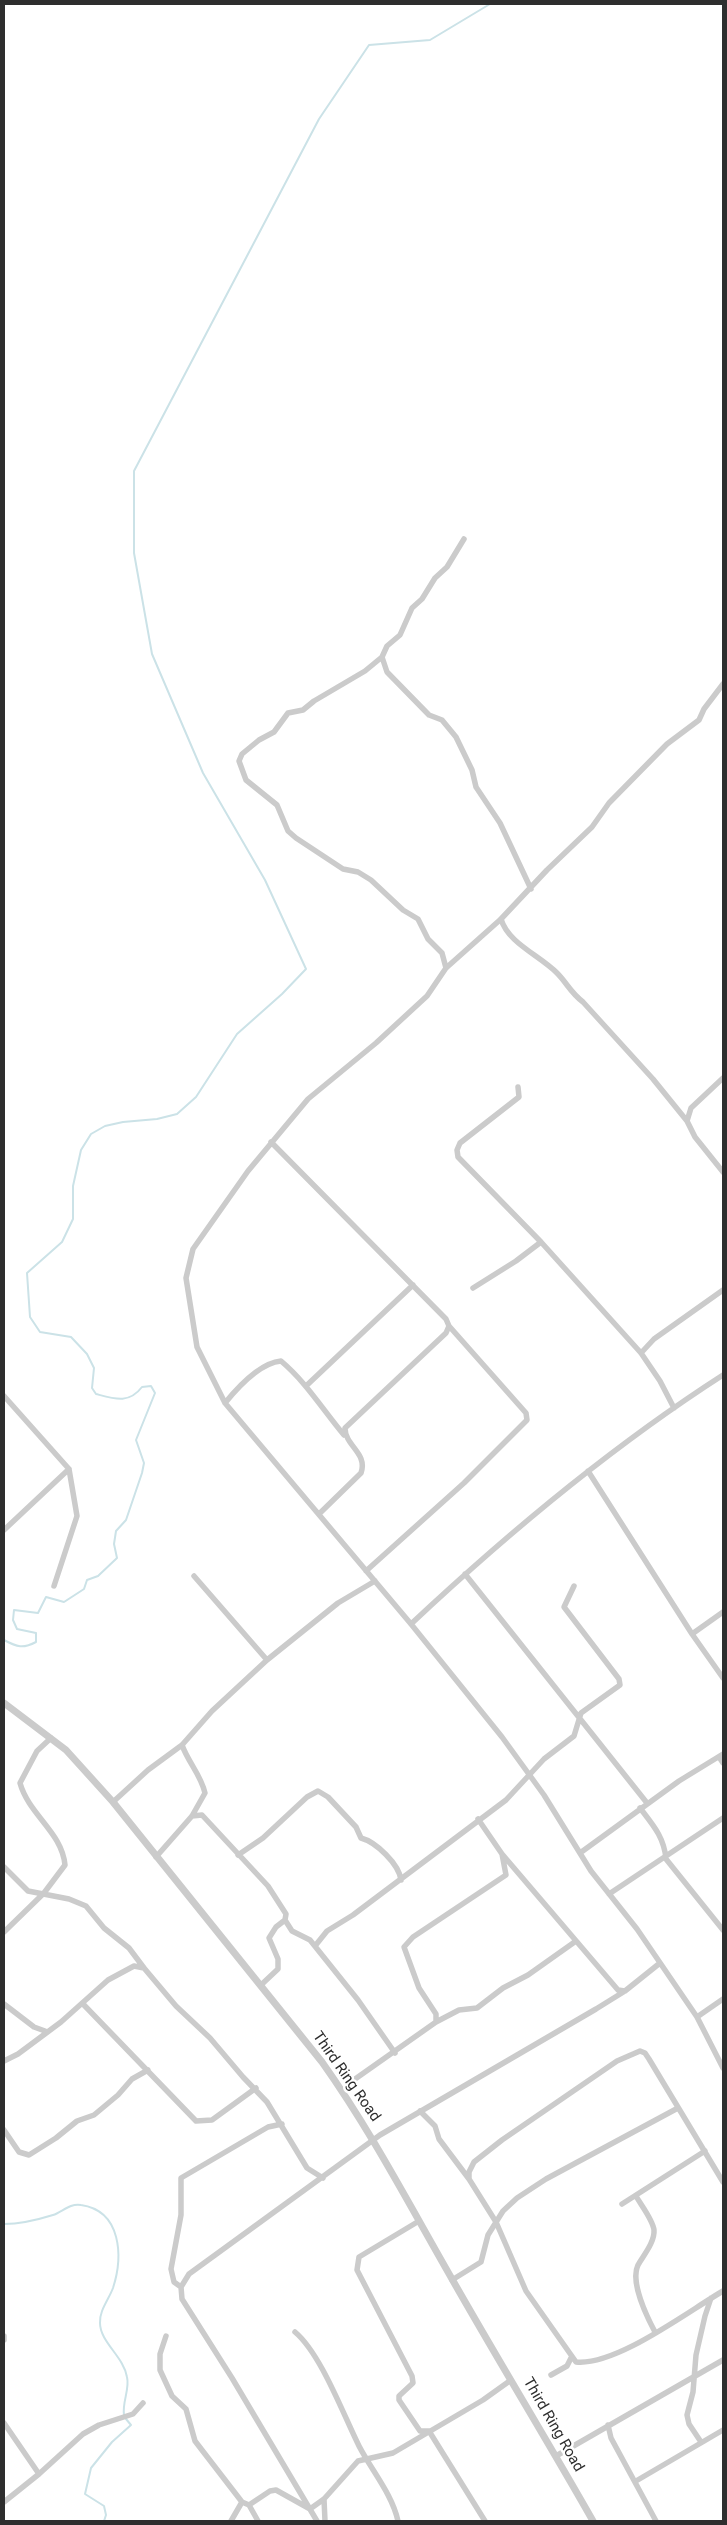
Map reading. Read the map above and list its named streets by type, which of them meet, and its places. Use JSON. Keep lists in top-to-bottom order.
{
  "streets": {
    "street": ["Third Ring Road"]
  }
}
